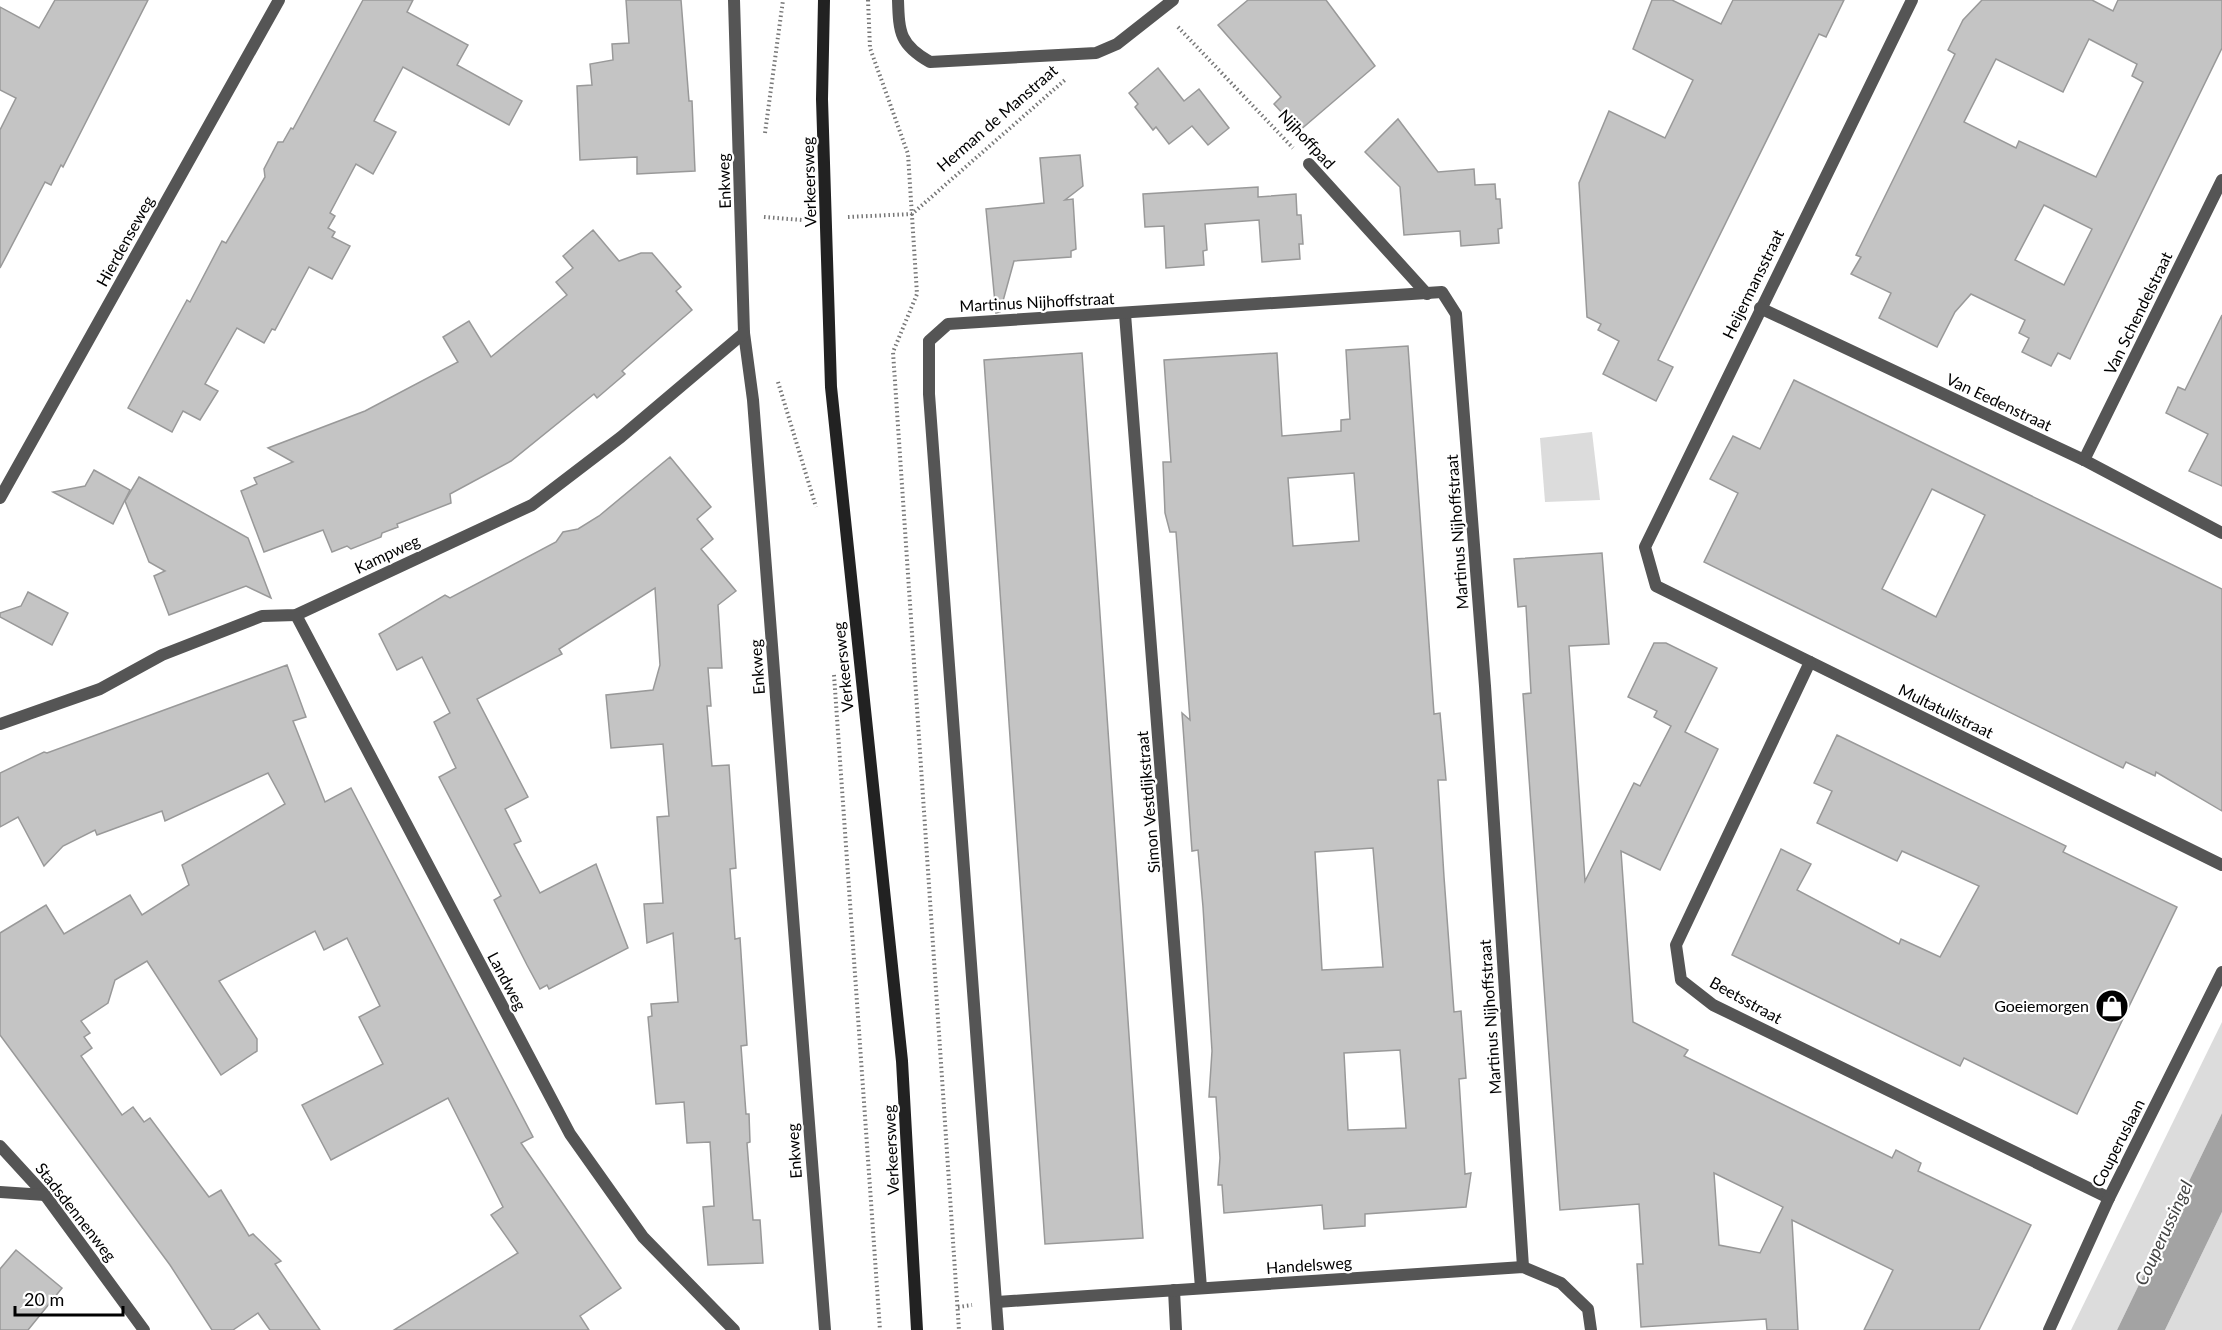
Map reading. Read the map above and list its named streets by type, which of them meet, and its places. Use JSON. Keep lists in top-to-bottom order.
{
  "streets": {
    "main road": ["Verkeersweg"],
    "street": [
      "Nijhoffpad",
      "Enkweg",
      "Hierdenseweg",
      "Heijermansstraat",
      "Martinus Nijhoffstraat",
      "Van Schendelstraat",
      "Van Eedenstraat",
      "Kampweg",
      "Multatulistraat",
      "Simon Vestdijkstraat",
      "Landweg",
      "Beetsstraat",
      "Couperuslaan",
      "Stadsdennenweg",
      "Handelsweg"
    ],
    "path": ["Herman de Manstraat"]
  },
  "crossings": [
    ["Nijhoffpad", "Martinus Nijhoffstraat"],
    ["Enkweg", "Kampweg"],
    ["Heijermansstraat", "Van Eedenstraat"],
    ["Heijermansstraat", "Multatulistraat"],
    ["Martinus Nijhoffstraat", "Simon Vestdijkstraat"],
    ["Martinus Nijhoffstraat", "Handelsweg"],
    ["Van Schendelstraat", "Van Eedenstraat"],
    ["Kampweg", "Landweg"],
    ["Multatulistraat", "Beetsstraat"],
    ["Simon Vestdijkstraat", "Handelsweg"],
    ["Beetsstraat", "Couperuslaan"]
  ],
  "water": ["Couperussingel"],
  "places": {
    "shop": ["Goeiemorgen"]
  },
  "scale_bar": "20 m"
}
